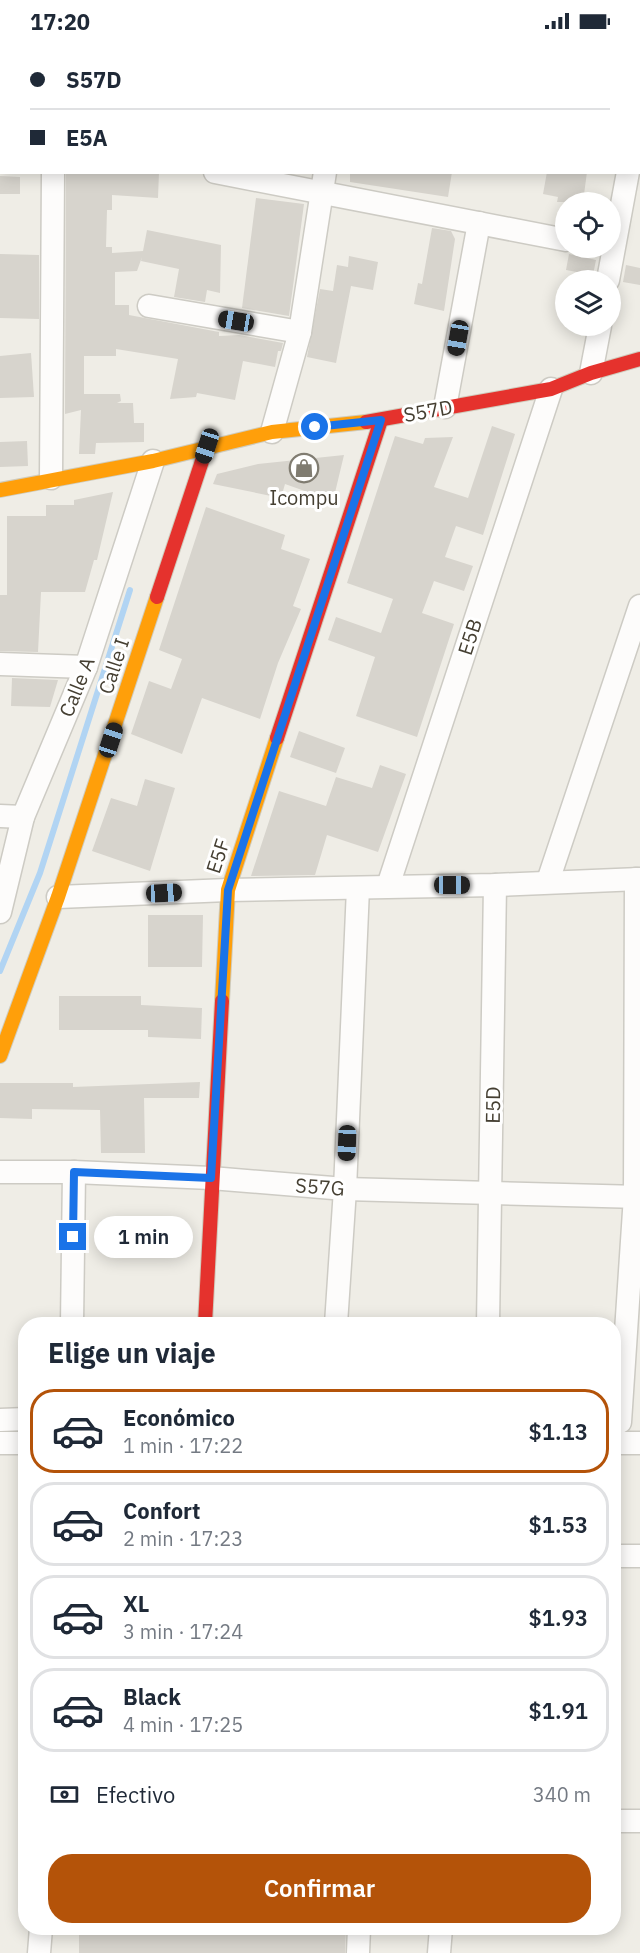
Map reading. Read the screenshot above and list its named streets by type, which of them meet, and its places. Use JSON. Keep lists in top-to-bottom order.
{
  "streets": {
    "street": [
      "S57D",
      "E5B",
      "Calle I",
      "Calle A",
      "E5F",
      "E5D",
      "S57G"
    ]
  },
  "crossings": [
    ["S57D", "E5B"],
    ["S57D", "Calle I"],
    ["S57D", "Calle A"],
    ["S57D", "E5F"],
    ["E5F", "S57G"],
    ["E5D", "S57G"]
  ],
  "places": {
    "shop": ["Icompu"]
  },
  "page": {
    "status": "17:20",
    "banner": ["S57D", "E5A"],
    "bubble": "1 min",
    "heading": "Elige un viaje",
    "list": [
      {
        "name": "Económico",
        "note": "1 min · 17:22",
        "value": "$1.13"
      },
      {
        "name": "Confort",
        "note": "2 min · 17:23",
        "value": "$1.53"
      },
      {
        "name": "XL",
        "note": "3 min · 17:24",
        "value": "$1.93"
      },
      {
        "name": "Black",
        "note": "4 min · 17:25",
        "value": "$1.91"
      }
    ],
    "pay": ["Efectivo", "340 m"],
    "buttons": "Confirmar"
  }
}
